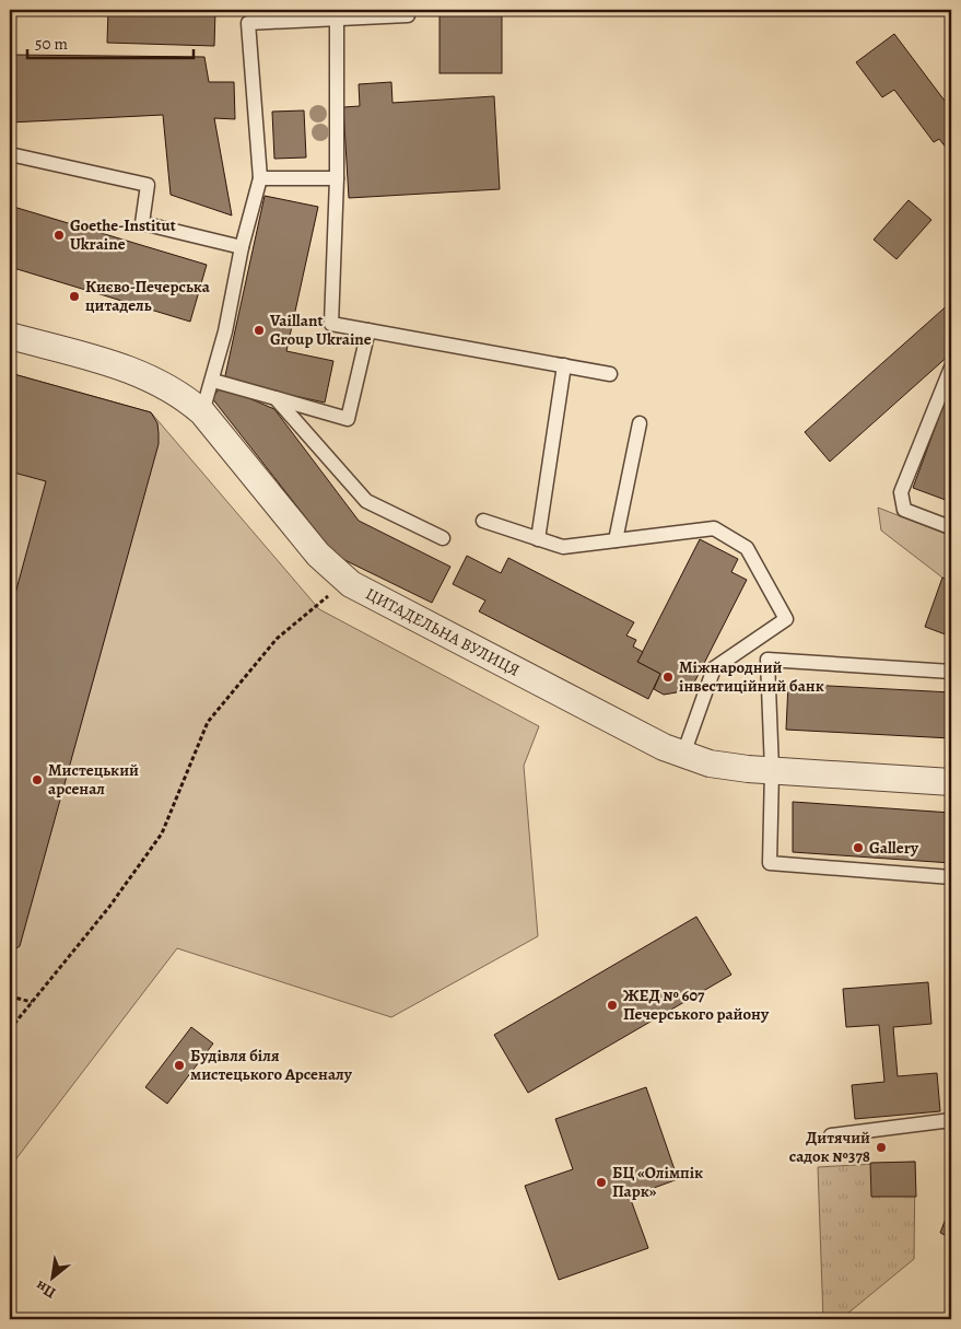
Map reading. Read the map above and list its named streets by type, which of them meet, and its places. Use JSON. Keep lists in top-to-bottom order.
{
  "streets": {
    "street": ["ЦИТАДЕЛЬНА ВУЛИЦЯ"]
  },
  "places": [
    "Goethe-Institut Ukraine",
    "Києво-Печерська цитадель",
    "Vaillant Group Ukraine",
    "Міжнародний інвестиційний банк",
    "Мистецький арсенал",
    "Gallery",
    "ЖЕД № 607 Печерського району",
    "Будівля біля мистецького Арсеналу",
    "Дитячий садок №378",
    "БЦ «Олімпік Парк»"
  ],
  "scale_bar": "50 m",
  "north": "bottom left"
}
